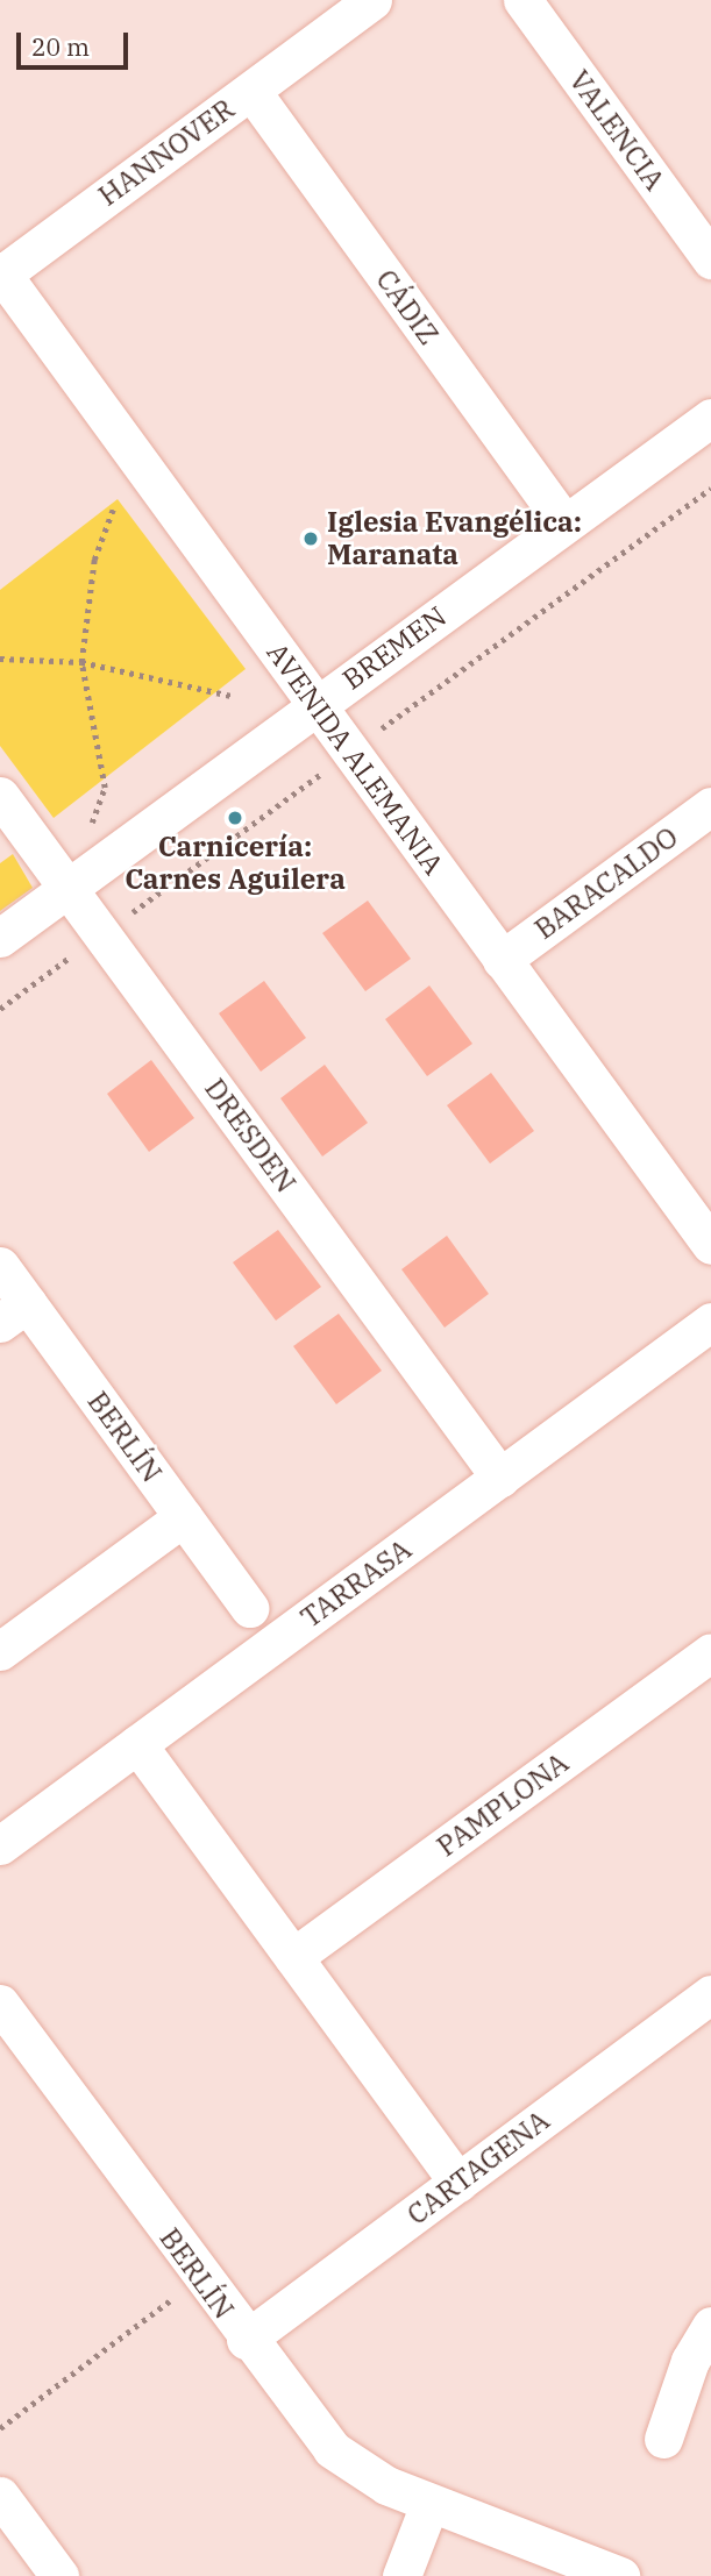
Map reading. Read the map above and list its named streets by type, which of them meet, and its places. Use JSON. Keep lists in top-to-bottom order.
{
  "streets": {
    "street": [
      "VALENCIA",
      "HANNOVER",
      "CÁDIZ",
      "BREMEN",
      "AVENIDA ALEMANIA",
      "BARACALDO",
      "DRESDEN",
      "BERLÍN",
      "TARRASA",
      "PAMPLONA",
      "CARTAGENA"
    ]
  },
  "crossings": [
    ["HANNOVER", "CÁDIZ"],
    ["HANNOVER", "AVENIDA ALEMANIA"],
    ["CÁDIZ", "BREMEN"],
    ["BREMEN", "AVENIDA ALEMANIA"],
    ["BREMEN", "DRESDEN"],
    ["AVENIDA ALEMANIA", "BARACALDO"],
    ["DRESDEN", "TARRASA"],
    ["BERLÍN", "CARTAGENA"]
  ],
  "places": ["Iglesia Evangélica: Maranata", "Carnicería: Carnes Aguilera"],
  "scale_bar": "20 m"
}
